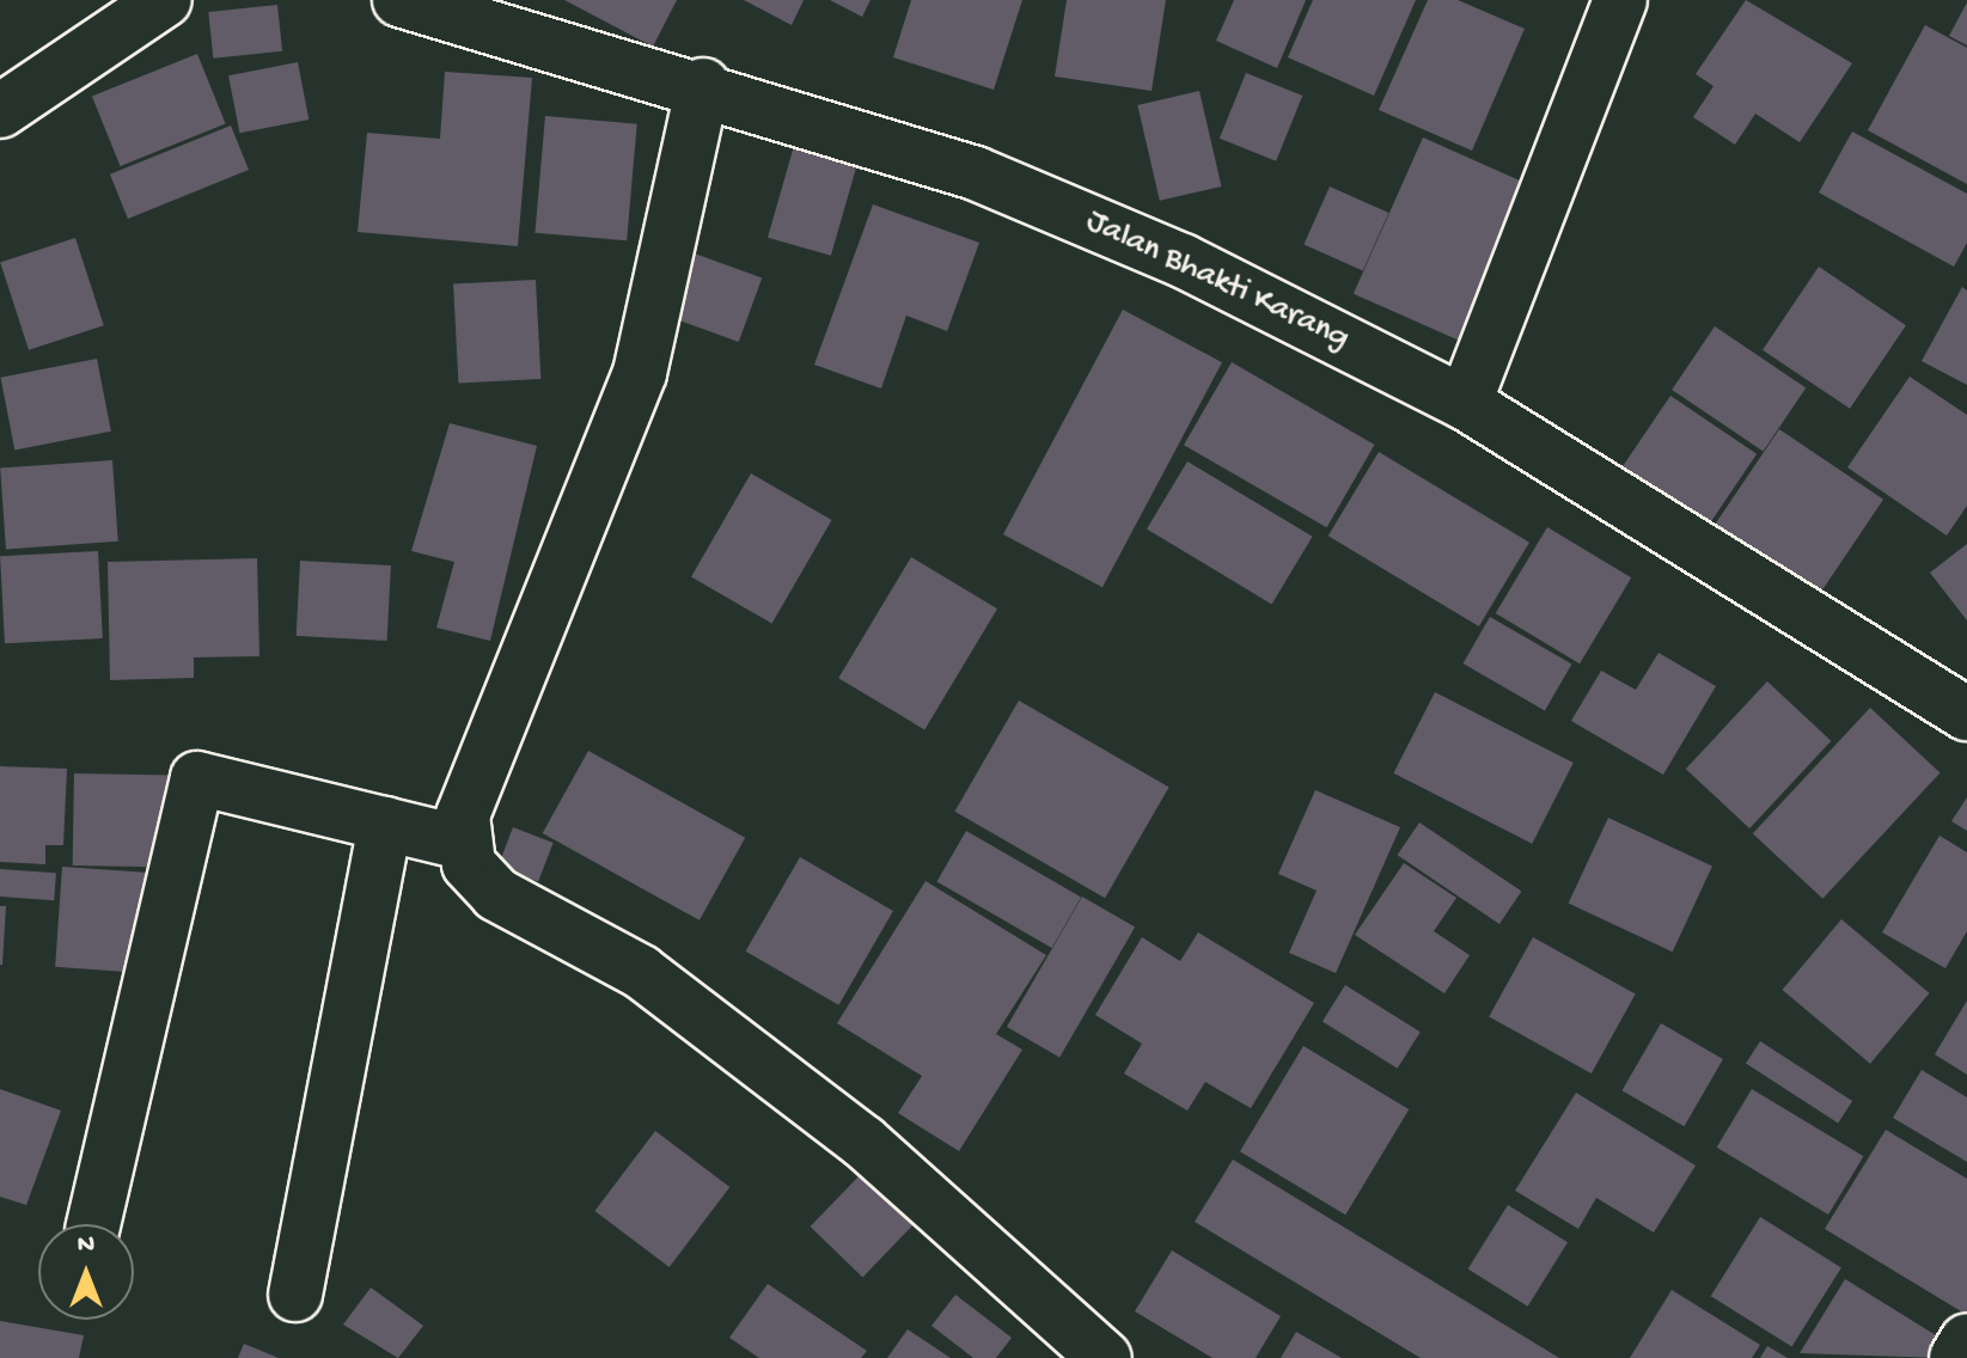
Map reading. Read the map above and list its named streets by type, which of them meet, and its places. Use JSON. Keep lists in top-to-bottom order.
{
  "streets": {
    "street": ["Jalan Bhakti Karang"]
  },
  "north": "top"
}
